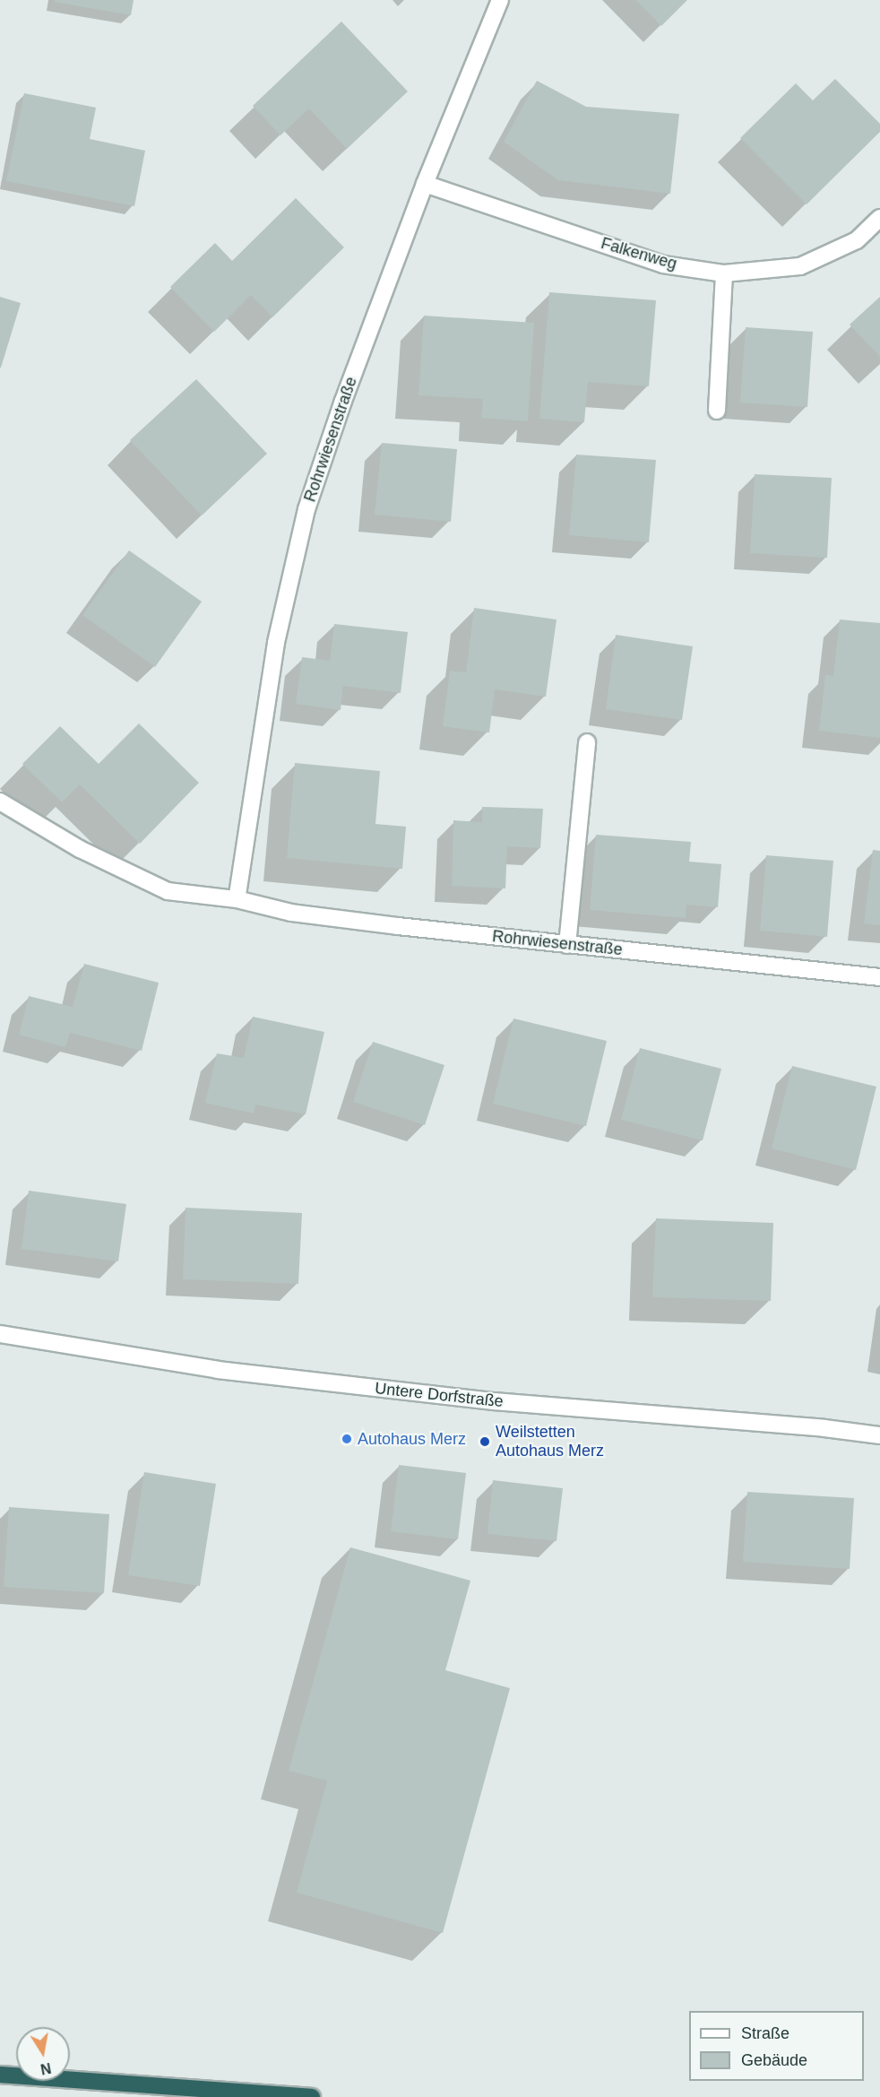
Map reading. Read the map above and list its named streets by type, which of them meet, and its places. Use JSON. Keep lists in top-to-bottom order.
{
  "streets": {
    "street": ["Falkenweg", "Rohrwiesenstraße", "Untere Dorfstraße"]
  },
  "crossings": [
    ["Falkenweg", "Rohrwiesenstraße"]
  ],
  "places": ["Autohaus Merz", "Weilstetten Autohaus Merz"],
  "legend": ["Straße", "Gebäude"],
  "north": "bottom"
}
